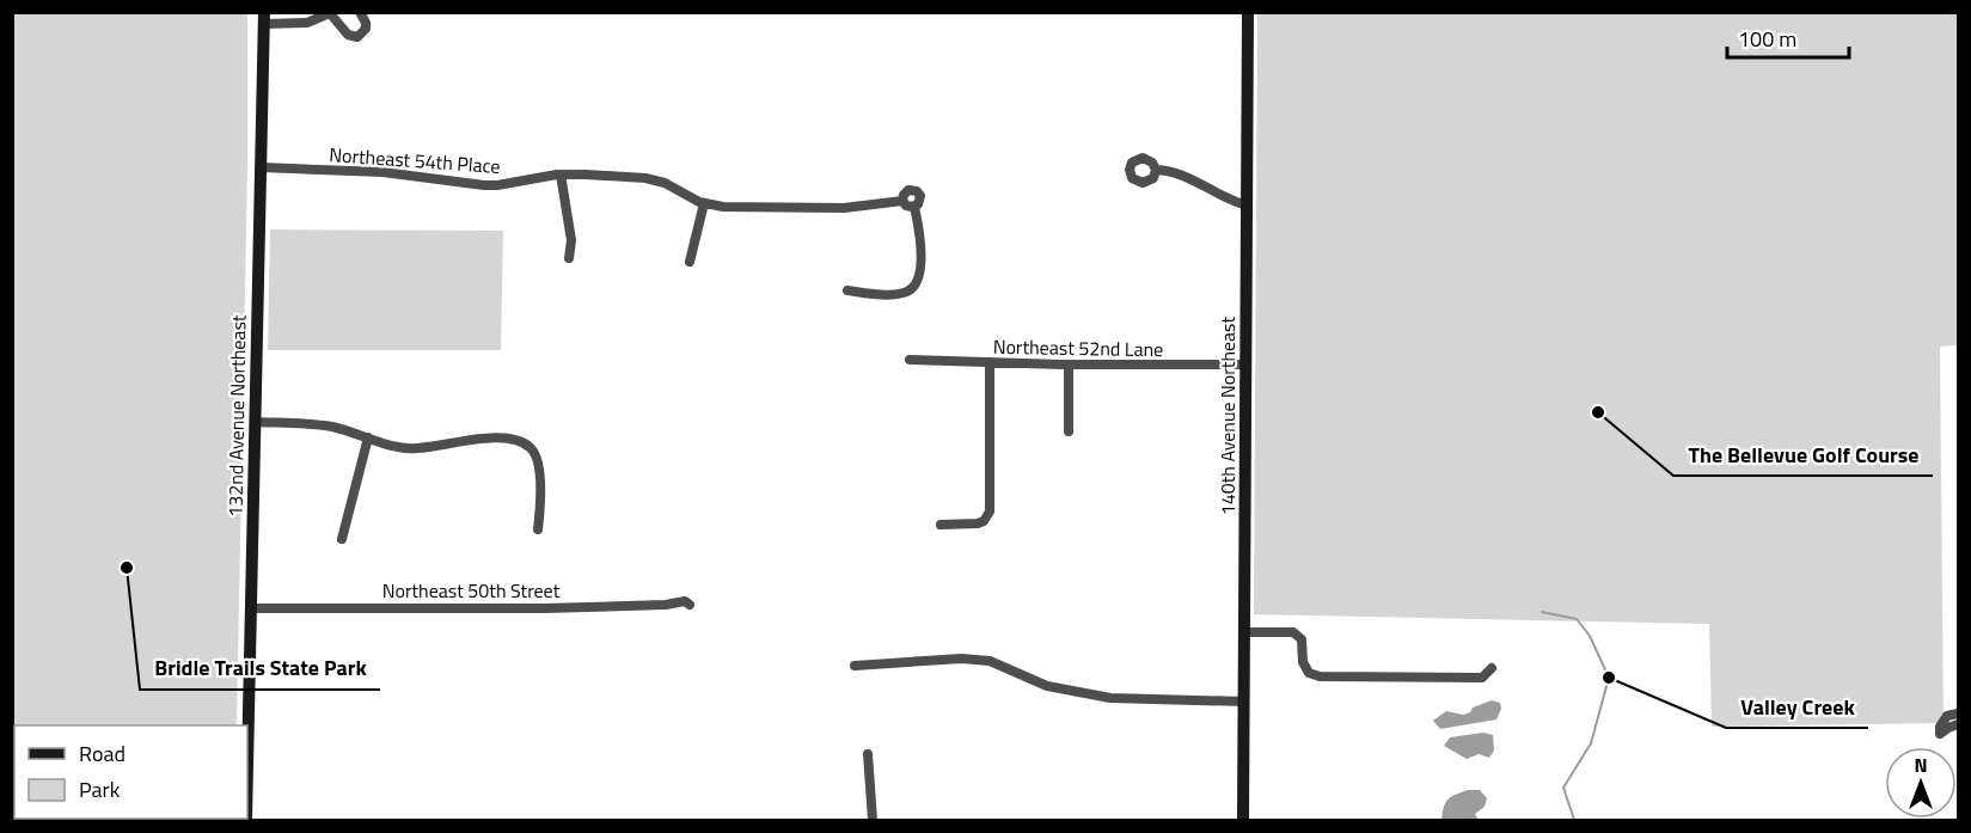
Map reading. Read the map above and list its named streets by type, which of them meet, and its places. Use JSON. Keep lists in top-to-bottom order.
{
  "streets": {
    "street": [
      "Northeast 54th Place",
      "Northeast 52nd Lane",
      "132nd Avenue Northeast",
      "140th Avenue Northeast",
      "Northeast 50th Street"
    ]
  },
  "crossings": [
    ["Northeast 54th Place", "132nd Avenue Northeast"],
    ["Northeast 52nd Lane", "140th Avenue Northeast"],
    ["132nd Avenue Northeast", "Northeast 50th Street"]
  ],
  "places": ["The Bellevue Golf Course", "Bridle Trails State Park", "Valley Creek"],
  "legend": ["Road", "Park"],
  "scale_bar": "100 m",
  "north": "top"
}
